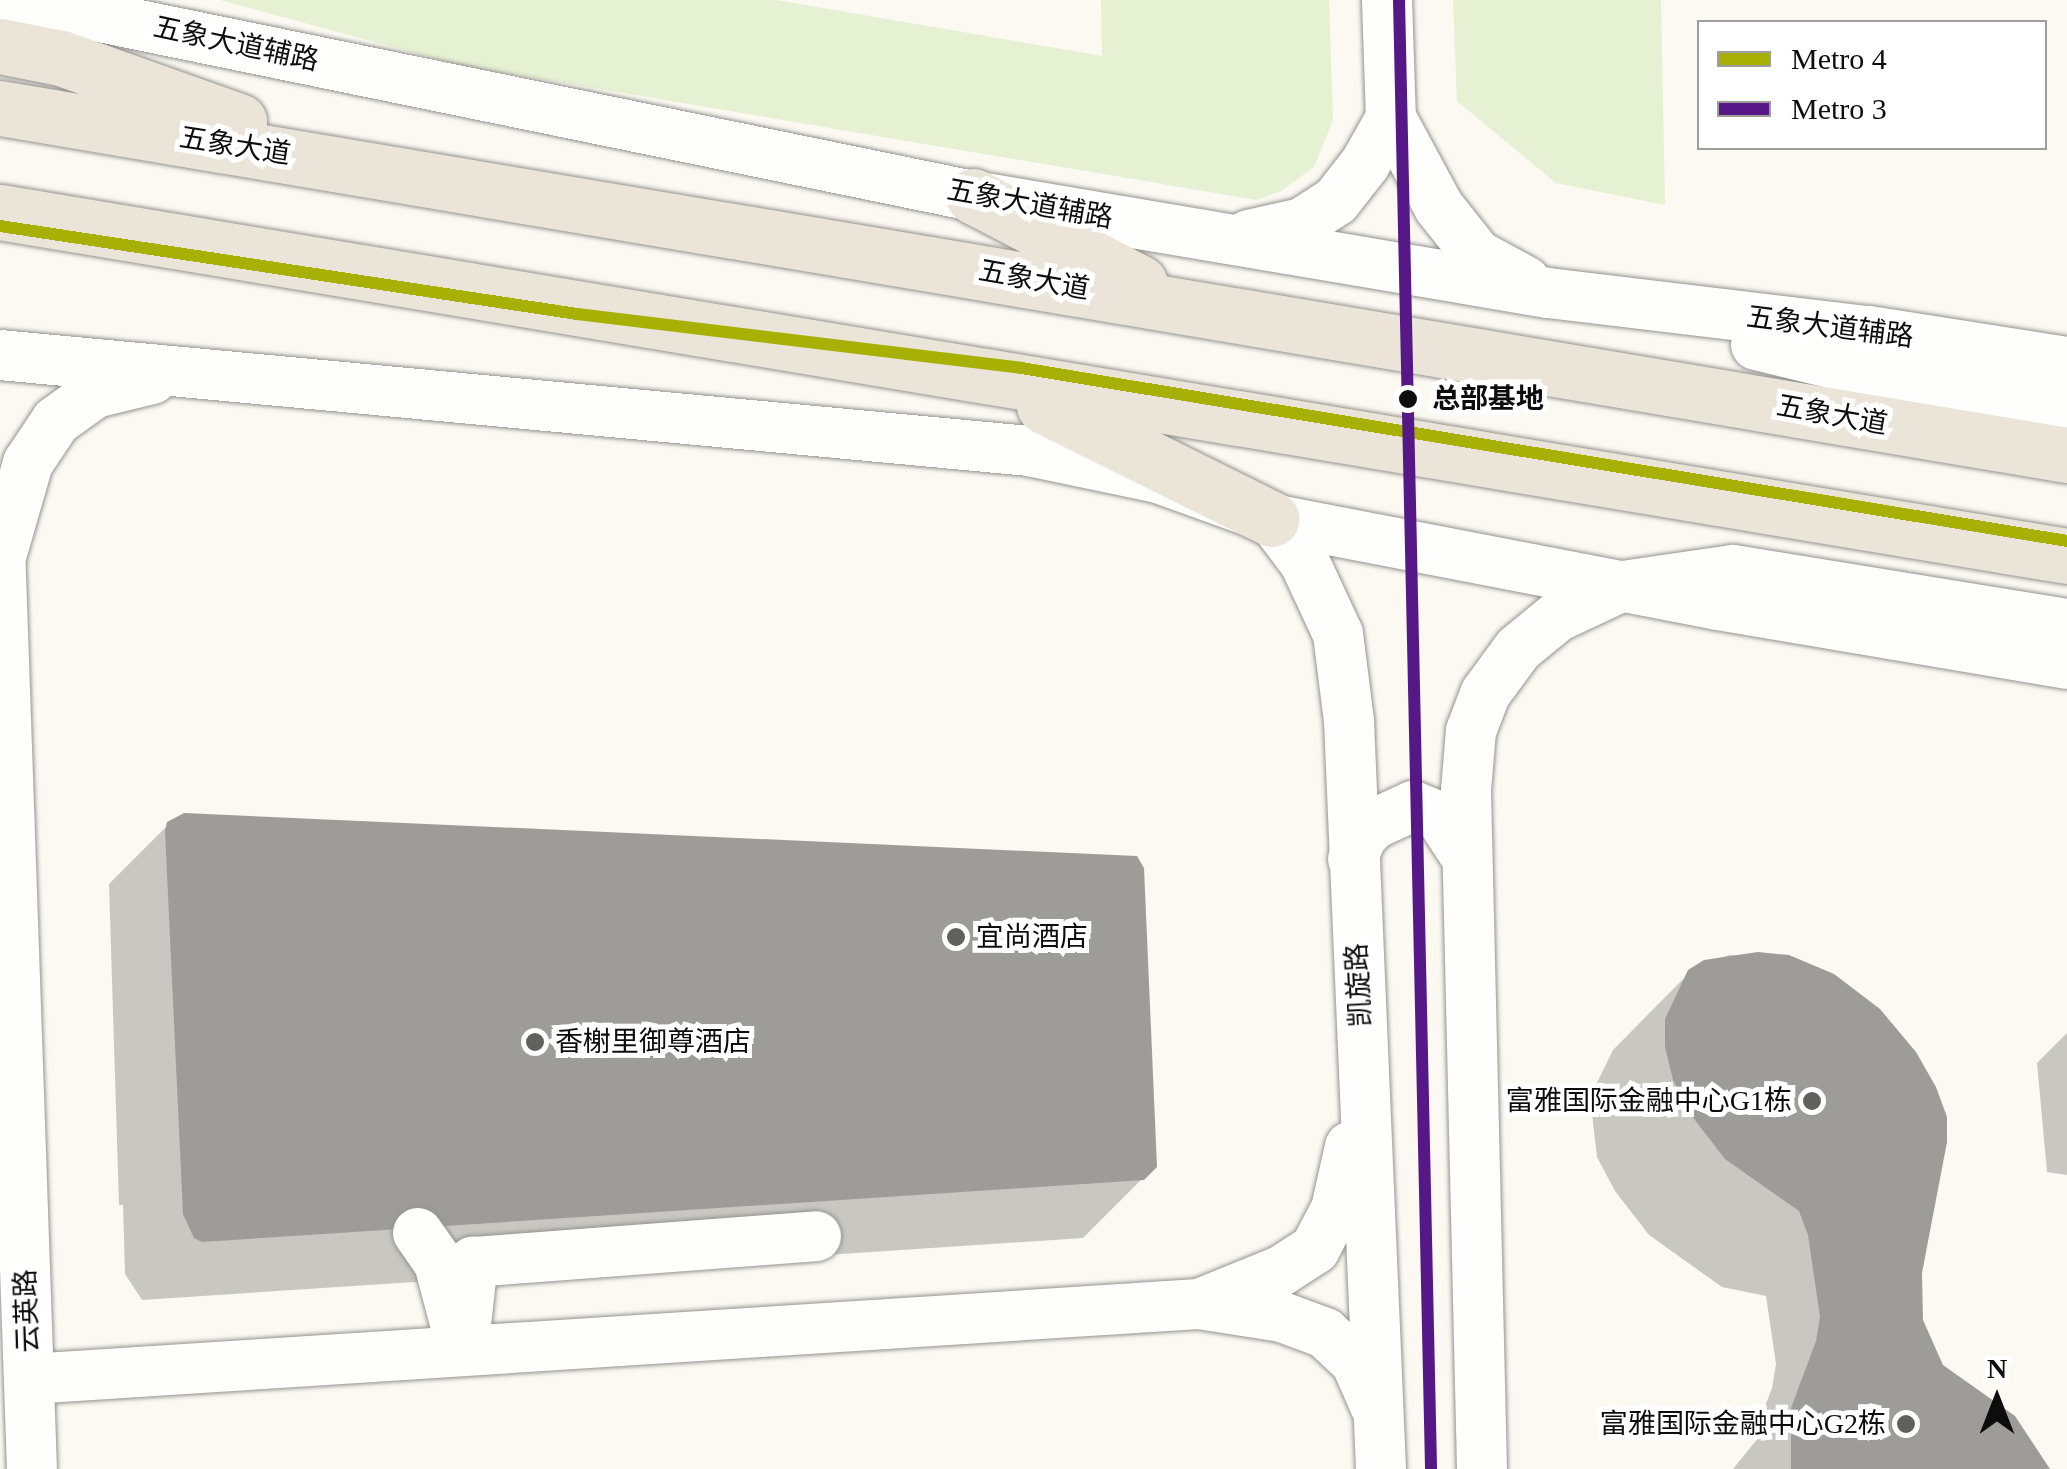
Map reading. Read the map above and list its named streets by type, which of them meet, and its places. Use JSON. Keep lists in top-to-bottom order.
{
  "streets": {
    "main road": ["五象大道"],
    "street": ["五象大道辅路", "凯旋路", "云英路"]
  },
  "places": [
    "总部基地",
    "宜尚酒店",
    "香榭里御尊酒店",
    "富雅国际金融中心G1栋",
    "富雅国际金融中心G2栋"
  ],
  "lines": ["metro line 3", "metro line 4"],
  "legend": ["Metro 4", "Metro 3"],
  "north": "top"
}
